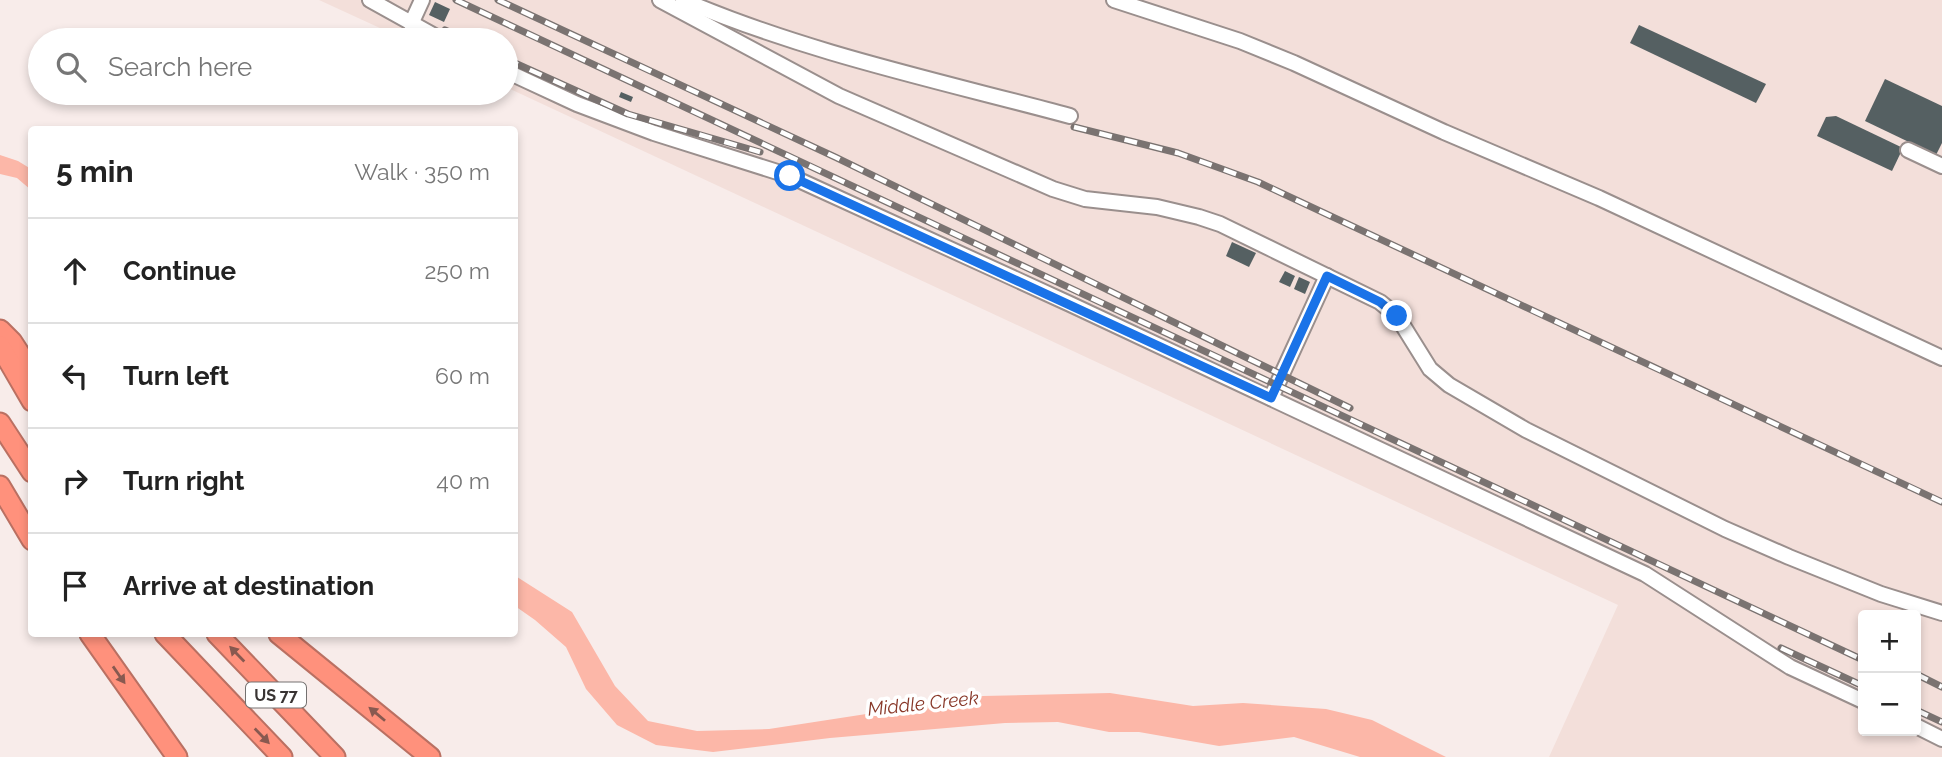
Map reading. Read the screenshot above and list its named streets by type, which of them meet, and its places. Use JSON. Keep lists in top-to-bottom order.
{
  "streets": {
    "highway": ["US 77"]
  },
  "water": ["Middle Creek"],
  "page": {
    "search": "Search here",
    "heading": ["5 min", "Walk · 350 m"],
    "list": [
      ["Continue", "250 m"],
      ["Turn left", "60 m"],
      ["Turn right", "40 m"],
      "Arrive at destination"
    ],
    "map_buttons": ["+", "−"]
  }
}
